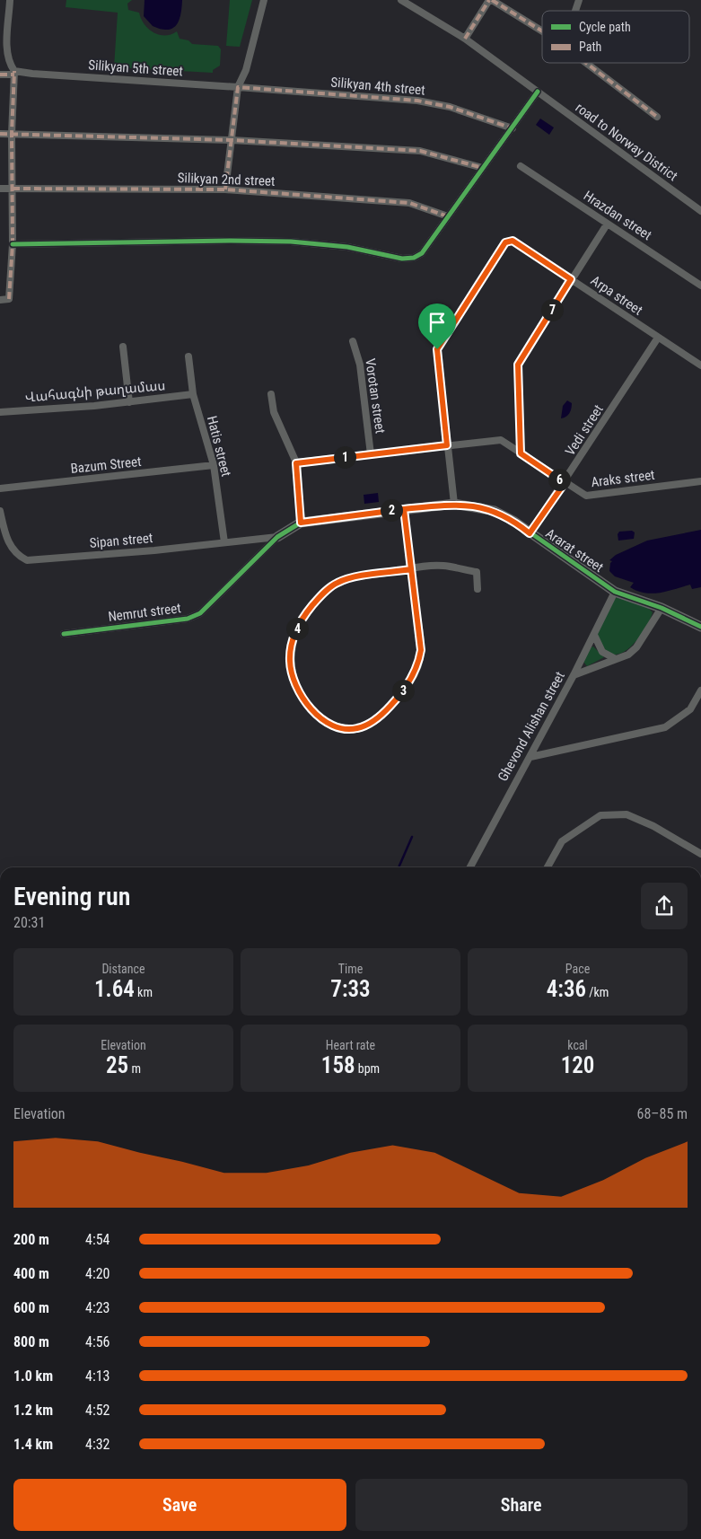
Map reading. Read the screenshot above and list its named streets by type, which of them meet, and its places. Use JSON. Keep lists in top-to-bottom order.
{
  "streets": {
    "street": [
      "Silikyan 5th street",
      "Silikyan 4th street",
      "road to Norway District",
      "Silikyan 2nd street",
      "Hrazdan street",
      "Arpa street",
      "Վահագնի թաղամաս",
      "Vorotan street",
      "Vedi street",
      "Hatis street",
      "Bazum Street",
      "Araks street",
      "Sipan street",
      "Ararat street",
      "Nemrut street",
      "Ghevond Alishan street"
    ]
  },
  "crossings": [
    ["Silikyan 5th street", "Silikyan 4th street"],
    ["Arpa street", "Vedi street"],
    ["Arpa street", "Araks street"],
    ["Arpa street", "Ararat street"],
    ["Վահագնի թաղամաս", "Hatis street"],
    ["Vorotan street", "Araks street"],
    ["Vedi street", "Araks street"],
    ["Vedi street", "Ararat street"],
    ["Hatis street", "Bazum Street"],
    ["Hatis street", "Sipan street"],
    ["Sipan street", "Ararat street"],
    ["Sipan street", "Nemrut street"],
    ["Ararat street", "Nemrut street"],
    ["Ararat street", "Ghevond Alishan street"]
  ],
  "legend": ["Cycle path", "Path"],
  "page": {
    "pins": [
      "7",
      "1",
      "6",
      "2",
      "4",
      "3"
    ],
    "heading": ["Evening run", "20:31"],
    "stats": [
      ["Distance", "1.64 km"],
      ["Time", "7:33"],
      ["Pace", "4:36 /km"],
      ["Elevation", "25 m"],
      ["Heart rate", "158 bpm"],
      ["kcal", "120"]
    ],
    "chart": ["Elevation", "68–85 m"],
    "list": [
      {
        "name": "200 m",
        "note": "4:54"
      },
      {
        "name": "400 m",
        "note": "4:20"
      },
      {
        "name": "600 m",
        "note": "4:23"
      },
      {
        "name": "800 m",
        "note": "4:56"
      },
      {
        "name": "1.0 km",
        "note": "4:13"
      },
      {
        "name": "1.2 km",
        "note": "4:52"
      },
      {
        "name": "1.4 km",
        "note": "4:32"
      }
    ],
    "buttons": ["Save", "Share"]
  }
}
